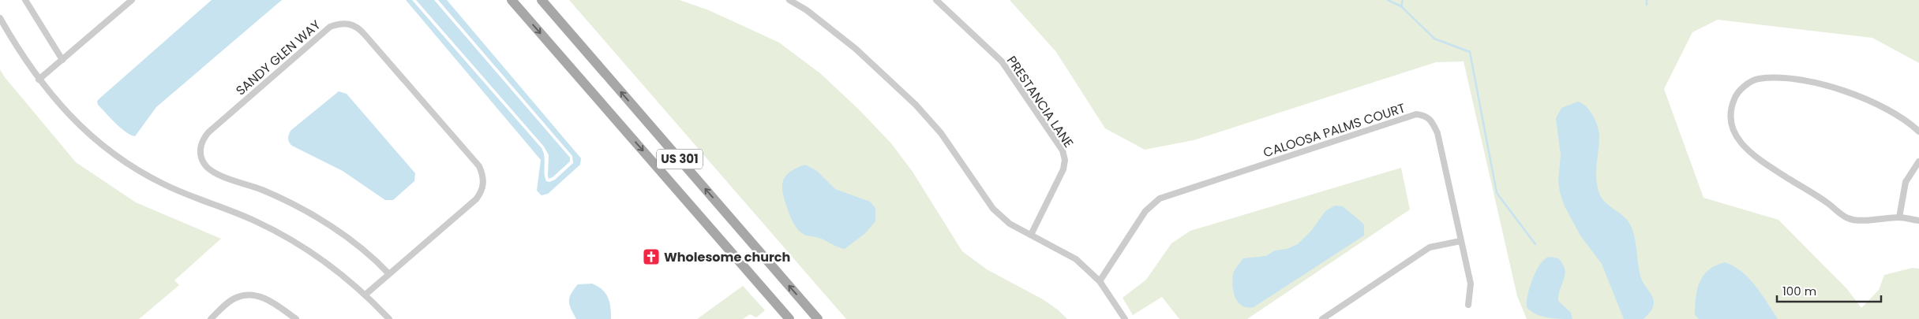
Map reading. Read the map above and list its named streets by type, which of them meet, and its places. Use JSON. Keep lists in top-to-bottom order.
{
  "streets": {
    "main road": ["US 301"],
    "street": ["SANDY GLEN WAY", "PRESTANCIA LANE", "CALOOSA PALMS COURT"]
  },
  "places": {
    "church": ["Wholesome church"]
  },
  "scale_bar": "100 m"
}
